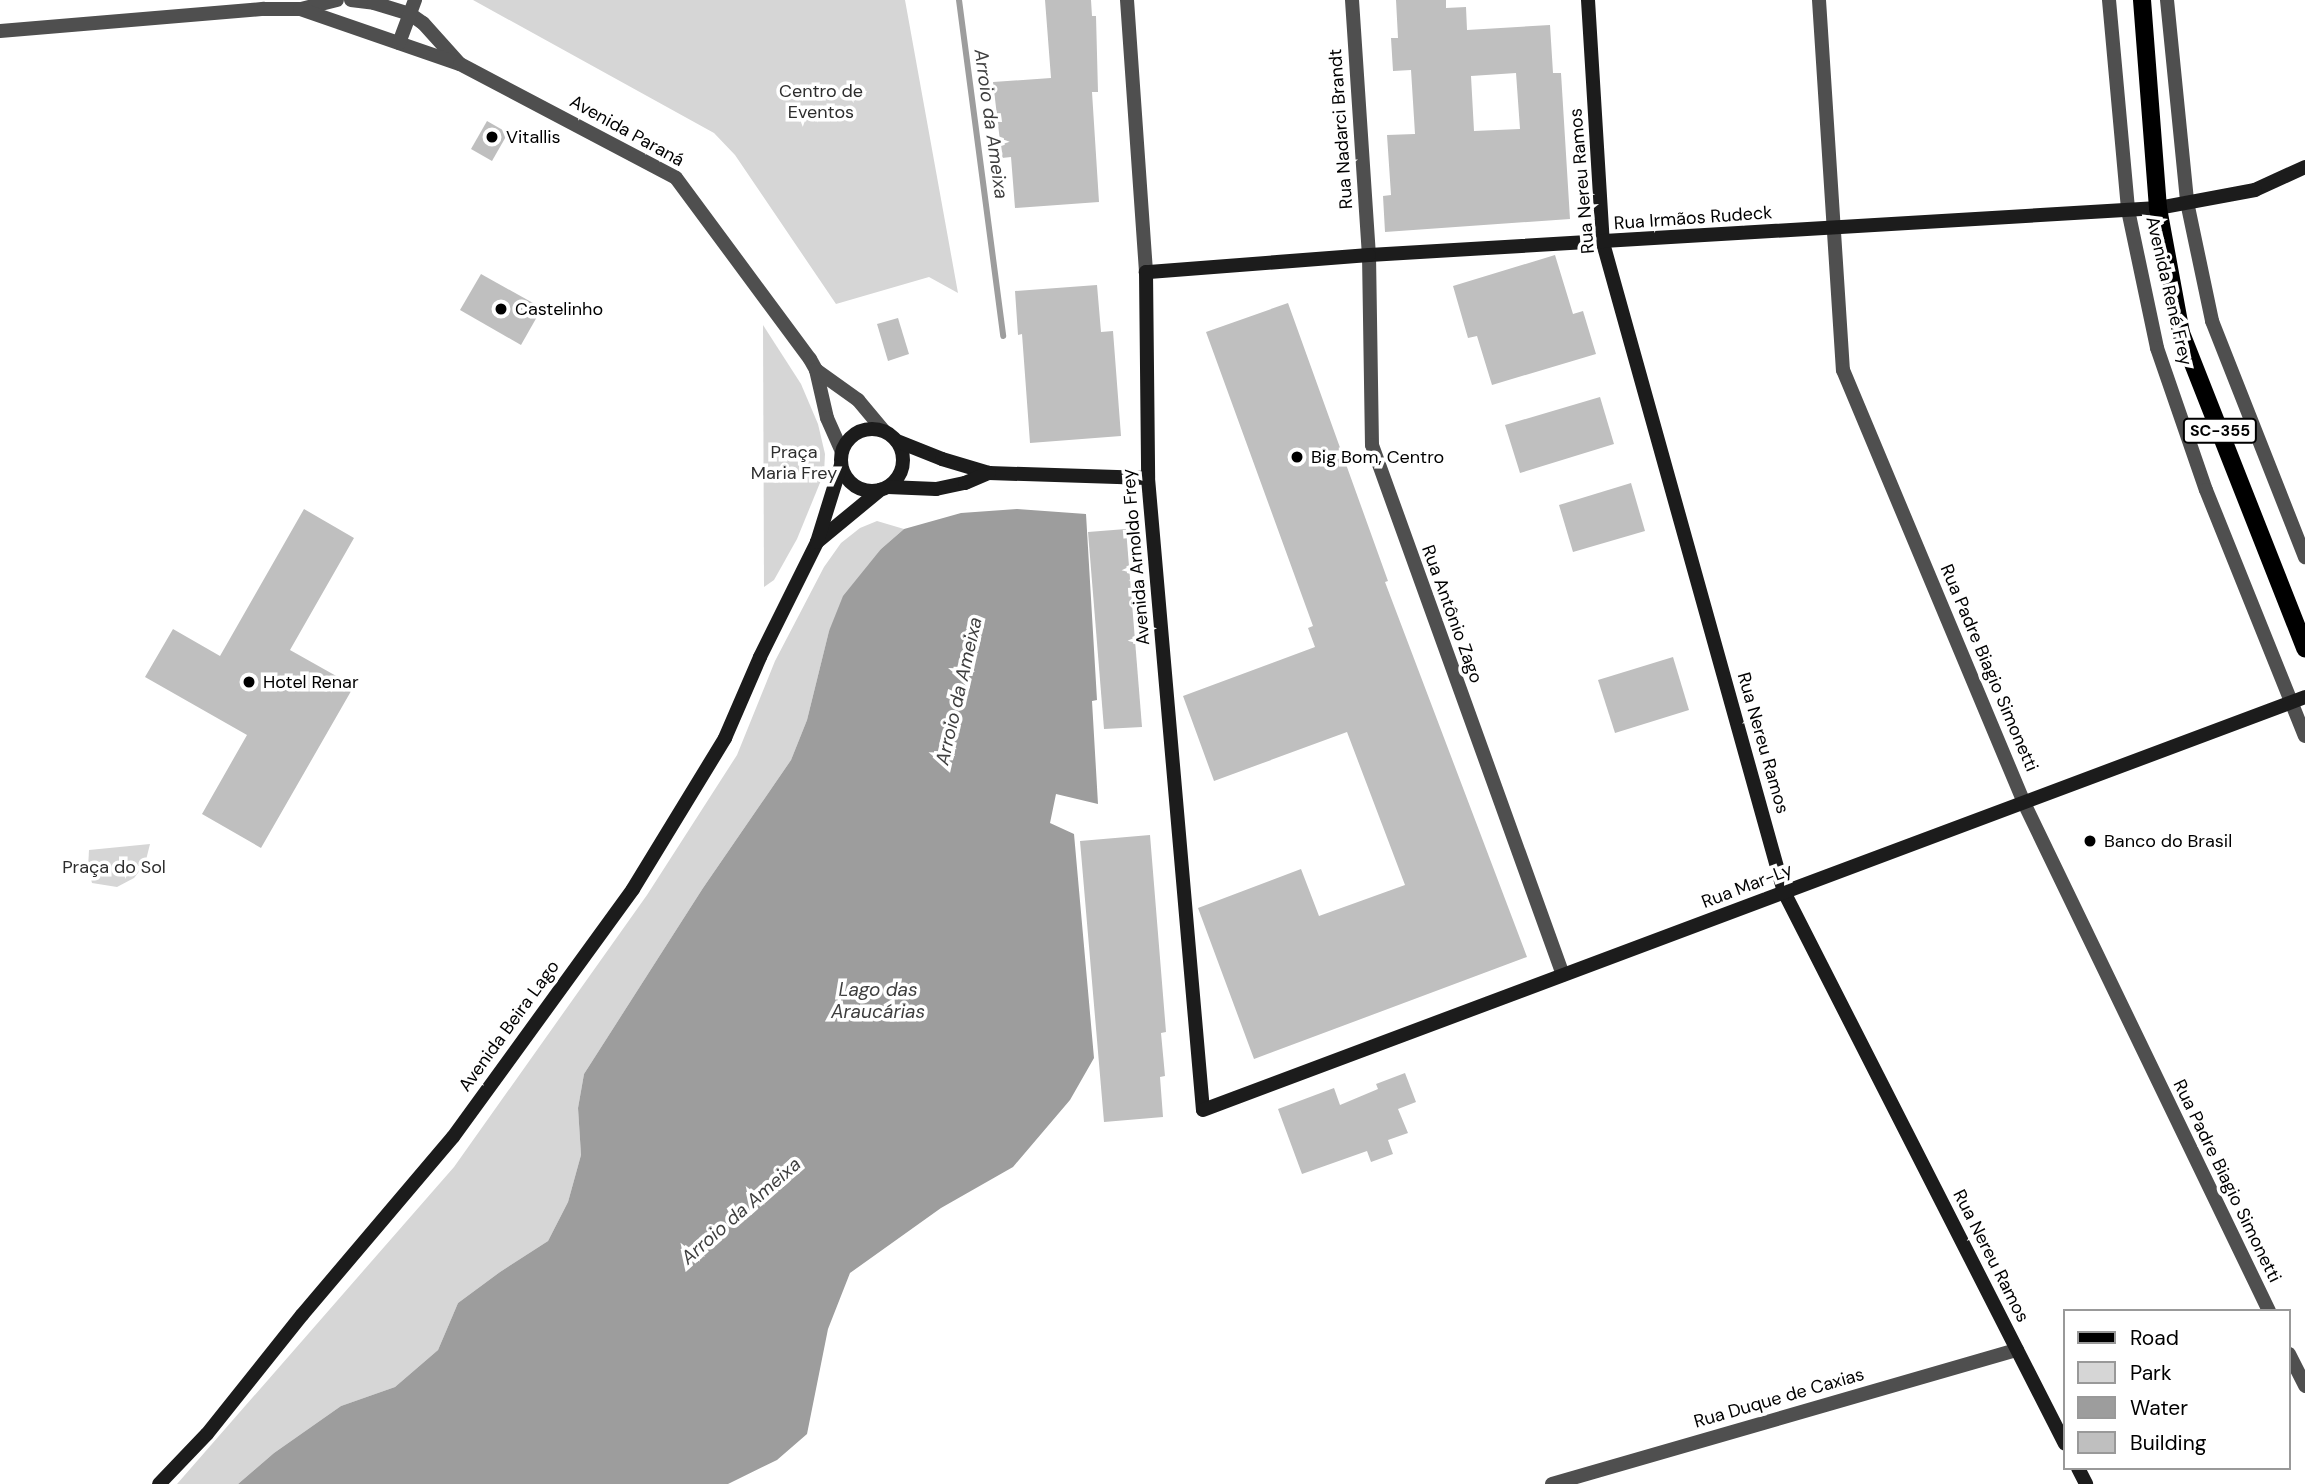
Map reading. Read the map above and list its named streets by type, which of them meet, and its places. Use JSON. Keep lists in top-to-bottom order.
{
  "streets": {
    "main road": ["Avenida René Frey", "SC-355"],
    "street": [
      "Rua Nadarci Brandt",
      "Avenida Paraná",
      "Rua Nereu Ramos",
      "Rua Irmãos Rudeck",
      "Avenida Arnoldo Frey",
      "Rua Antônio Zago",
      "Rua Padre Biagio Simonetti",
      "Rua Mar-Ly",
      "Avenida Beira Lago",
      "Rua Duque de Caxias"
    ]
  },
  "crossings": [
    ["Rua Nadarci Brandt", "Rua Irmãos Rudeck"],
    ["Rua Nadarci Brandt", "Rua Antônio Zago"],
    ["Avenida Paraná", "Avenida Arnoldo Frey"],
    ["Avenida Paraná", "Avenida Beira Lago"],
    ["Rua Nereu Ramos", "Rua Irmãos Rudeck"],
    ["Rua Nereu Ramos", "Rua Mar-Ly"],
    ["Rua Nereu Ramos", "Rua Duque de Caxias"],
    ["Rua Irmãos Rudeck", "Avenida René Frey"],
    ["Rua Irmãos Rudeck", "Avenida Arnoldo Frey"],
    ["Rua Irmãos Rudeck", "Rua Antônio Zago"],
    ["Rua Irmãos Rudeck", "Rua Padre Biagio Simonetti"],
    ["Avenida René Frey", "Rua Mar-Ly"],
    ["Avenida Arnoldo Frey", "Rua Mar-Ly"],
    ["Rua Antônio Zago", "Rua Mar-Ly"],
    ["Rua Padre Biagio Simonetti", "Rua Mar-Ly"]
  ],
  "water": ["Arroio da Ameixa", "Lago das Araucárias"],
  "parks": ["Centro de Eventos", "Praça Maria Frey", "Praça do Sol"],
  "places": [
    "Vitallis",
    "Castelinho",
    "Big Bom, Centro",
    "Hotel Renar",
    "Banco do Brasil"
  ],
  "legend": [
    "Road",
    "Park",
    "Water",
    "Building"
  ]
}
